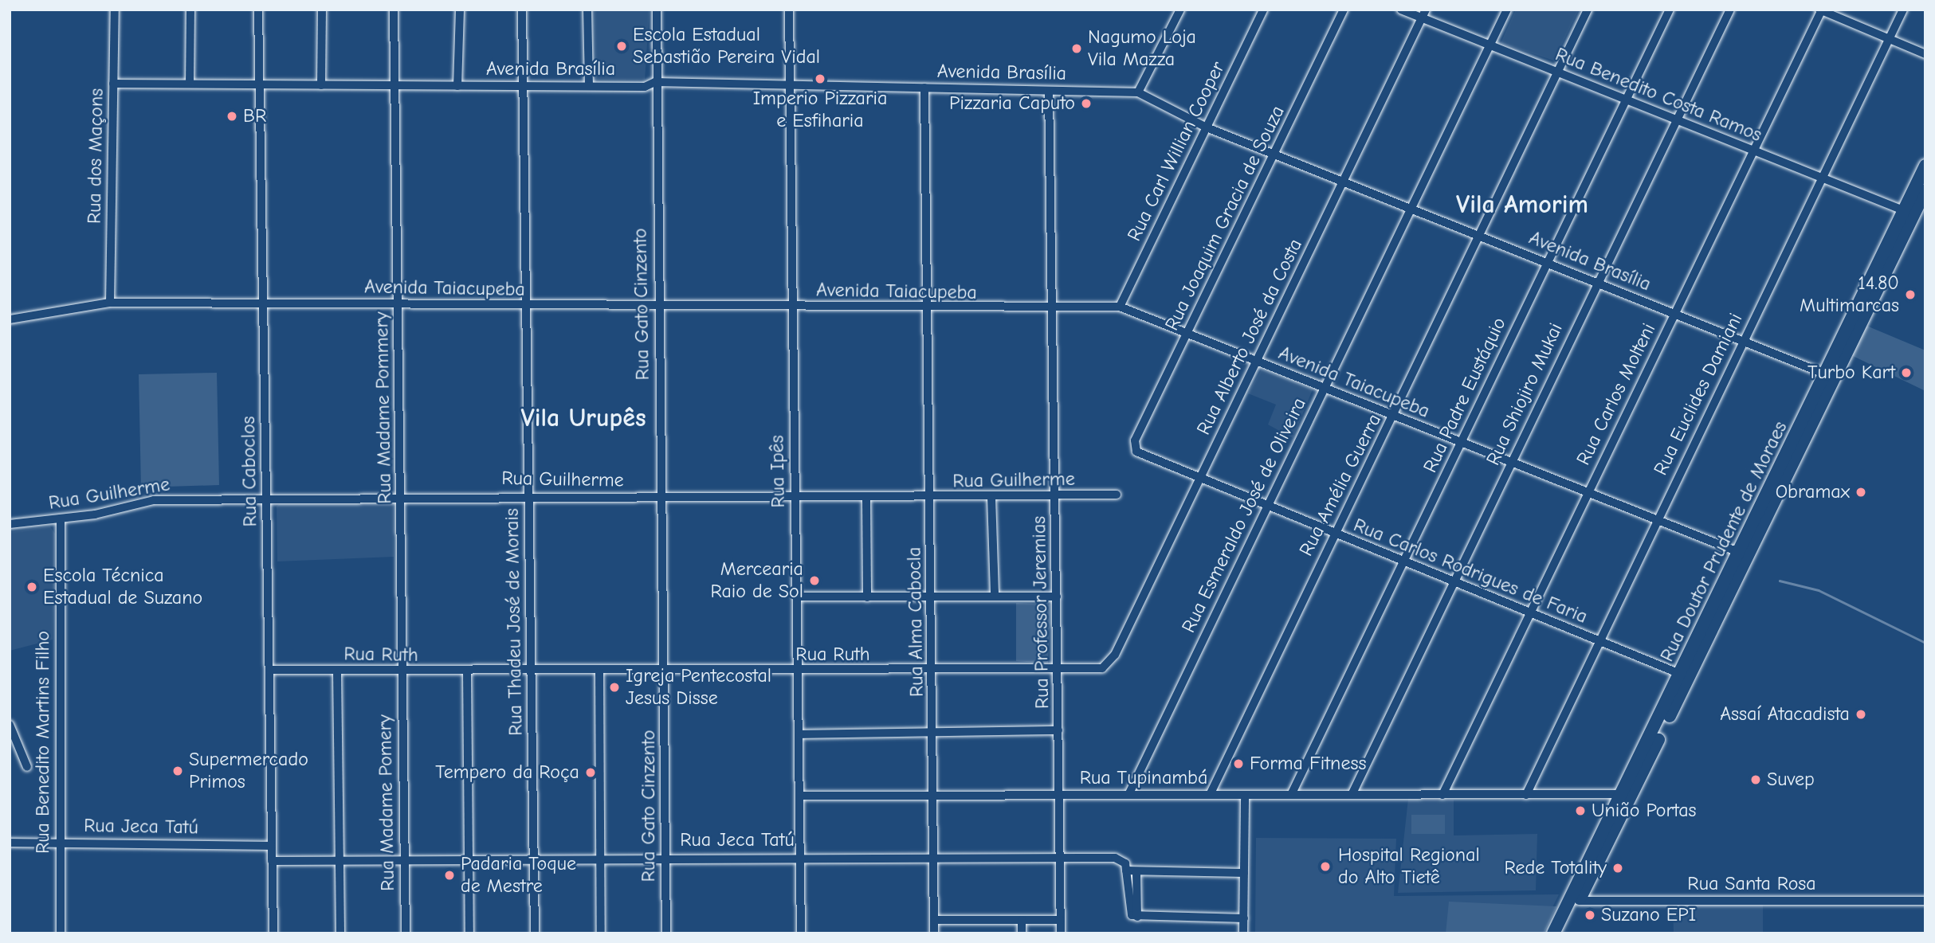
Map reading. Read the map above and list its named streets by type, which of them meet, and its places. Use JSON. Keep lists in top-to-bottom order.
{
  "streets": {
    "highway": ["Rua Doutor Prudente de Moraes"],
    "street": [
      "Avenida Brasília",
      "Rua Benedito Costa Ramos",
      "Rua Carl Willian Cooper",
      "Rua dos Maçons",
      "Rua Joaquim Gracia de Souza",
      "Avenida Taiacupeba",
      "Rua Gato Cinzento",
      "Rua Alberto José da Costa",
      "Rua Shiojiro Mukai",
      "Rua Carlos Molteni",
      "Rua Euclides Damiani",
      "Rua Padre Eustáquio",
      "Rua Madame Pommery",
      "Rua Caboclos",
      "Rua Ipês",
      "Rua Guilherme",
      "Rua Amélia Guerra",
      "Rua Esmeraldo José de Oliveira",
      "Rua Carlos Rodrigues de Faria",
      "Rua Professor Jeremias",
      "Rua Thadeu José de Morais",
      "Rua Alma Cabocla",
      "Rua Ruth",
      "Rua Benedito Martins Filho",
      "Rua Tupinambá",
      "Rua Madame Pomery",
      "Rua Jeca Tatú",
      "Rua Santa Rosa"
    ]
  },
  "crossings": [
    ["Avenida Brasília", "Rua Carl Willian Cooper"],
    ["Avenida Brasília", "Rua dos Maçons"],
    ["Avenida Brasília", "Rua Joaquim Gracia de Souza"],
    ["Avenida Brasília", "Rua Gato Cinzento"],
    ["Avenida Brasília", "Rua Alberto José da Costa"],
    ["Avenida Brasília", "Rua Shiojiro Mukai"],
    ["Avenida Brasília", "Rua Carlos Molteni"],
    ["Avenida Brasília", "Rua Euclides Damiani"],
    ["Avenida Brasília", "Rua Padre Eustáquio"],
    ["Avenida Brasília", "Rua Madame Pommery"],
    ["Avenida Brasília", "Rua Caboclos"],
    ["Avenida Brasília", "Rua Ipês"],
    ["Avenida Brasília", "Rua Amélia Guerra"],
    ["Avenida Brasília", "Rua Esmeraldo José de Oliveira"],
    ["Avenida Brasília", "Rua Doutor Prudente de Moraes"],
    ["Avenida Brasília", "Rua Professor Jeremias"],
    ["Avenida Brasília", "Rua Thadeu José de Morais"],
    ["Avenida Brasília", "Rua Alma Cabocla"],
    ["Rua Benedito Costa Ramos", "Rua Alberto José da Costa"],
    ["Rua Benedito Costa Ramos", "Rua Shiojiro Mukai"],
    ["Rua Benedito Costa Ramos", "Rua Carlos Molteni"],
    ["Rua Benedito Costa Ramos", "Rua Euclides Damiani"],
    ["Rua Benedito Costa Ramos", "Rua Padre Eustáquio"],
    ["Rua Benedito Costa Ramos", "Rua Amélia Guerra"],
    ["Rua Benedito Costa Ramos", "Rua Esmeraldo José de Oliveira"],
    ["Rua Benedito Costa Ramos", "Rua Doutor Prudente de Moraes"],
    ["Rua Carl Willian Cooper", "Avenida Taiacupeba"],
    ["Rua dos Maçons", "Avenida Taiacupeba"],
    ["Rua Joaquim Gracia de Souza", "Avenida Taiacupeba"],
    ["Rua Joaquim Gracia de Souza", "Rua Carlos Rodrigues de Faria"],
    ["Avenida Taiacupeba", "Rua Gato Cinzento"],
    ["Avenida Taiacupeba", "Rua Alberto José da Costa"],
    ["Avenida Taiacupeba", "Rua Shiojiro Mukai"],
    ["Avenida Taiacupeba", "Rua Carlos Molteni"],
    ["Avenida Taiacupeba", "Rua Euclides Damiani"],
    ["Avenida Taiacupeba", "Rua Padre Eustáquio"],
    ["Avenida Taiacupeba", "Rua Madame Pommery"],
    ["Avenida Taiacupeba", "Rua Caboclos"],
    ["Avenida Taiacupeba", "Rua Ipês"],
    ["Avenida Taiacupeba", "Rua Amélia Guerra"],
    ["Avenida Taiacupeba", "Rua Esmeraldo José de Oliveira"],
    ["Avenida Taiacupeba", "Rua Doutor Prudente de Moraes"],
    ["Avenida Taiacupeba", "Rua Professor Jeremias"],
    ["Avenida Taiacupeba", "Rua Thadeu José de Morais"],
    ["Avenida Taiacupeba", "Rua Alma Cabocla"],
    ["Rua Gato Cinzento", "Rua Guilherme"],
    ["Rua Gato Cinzento", "Rua Ruth"],
    ["Rua Gato Cinzento", "Rua Jeca Tatú"],
    ["Rua Alberto José da Costa", "Rua Carlos Rodrigues de Faria"],
    ["Rua Alberto José da Costa", "Rua Ruth"],
    ["Rua Shiojiro Mukai", "Rua Carlos Rodrigues de Faria"],
    ["Rua Shiojiro Mukai", "Rua Tupinambá"],
    ["Rua Carlos Molteni", "Rua Carlos Rodrigues de Faria"],
    ["Rua Carlos Molteni", "Rua Tupinambá"],
    ["Rua Euclides Damiani", "Rua Carlos Rodrigues de Faria"],
    ["Rua Euclides Damiani", "Rua Tupinambá"],
    ["Rua Padre Eustáquio", "Rua Carlos Rodrigues de Faria"],
    ["Rua Padre Eustáquio", "Rua Tupinambá"],
    ["Rua Madame Pommery", "Rua Guilherme"],
    ["Rua Madame Pommery", "Rua Ruth"],
    ["Rua Madame Pommery", "Rua Madame Pomery"],
    ["Rua Caboclos", "Rua Guilherme"],
    ["Rua Caboclos", "Rua Ruth"],
    ["Rua Caboclos", "Rua Jeca Tatú"],
    ["Rua Ipês", "Rua Guilherme"],
    ["Rua Ipês", "Rua Ruth"],
    ["Rua Ipês", "Rua Tupinambá"],
    ["Rua Ipês", "Rua Jeca Tatú"],
    ["Rua Guilherme", "Rua Professor Jeremias"],
    ["Rua Guilherme", "Rua Thadeu José de Morais"],
    ["Rua Guilherme", "Rua Alma Cabocla"],
    ["Rua Guilherme", "Rua Benedito Martins Filho"],
    ["Rua Amélia Guerra", "Rua Carlos Rodrigues de Faria"],
    ["Rua Amélia Guerra", "Rua Tupinambá"],
    ["Rua Esmeraldo José de Oliveira", "Rua Carlos Rodrigues de Faria"],
    ["Rua Esmeraldo José de Oliveira", "Rua Tupinambá"],
    ["Rua Doutor Prudente de Moraes", "Rua Carlos Rodrigues de Faria"],
    ["Rua Doutor Prudente de Moraes", "Rua Tupinambá"],
    ["Rua Doutor Prudente de Moraes", "Rua Santa Rosa"],
    ["Rua Professor Jeremias", "Rua Ruth"],
    ["Rua Professor Jeremias", "Rua Tupinambá"],
    ["Rua Professor Jeremias", "Rua Jeca Tatú"],
    ["Rua Thadeu José de Morais", "Rua Ruth"],
    ["Rua Thadeu José de Morais", "Rua Jeca Tatú"],
    ["Rua Alma Cabocla", "Rua Ruth"],
    ["Rua Alma Cabocla", "Rua Tupinambá"],
    ["Rua Alma Cabocla", "Rua Jeca Tatú"],
    ["Rua Ruth", "Rua Madame Pomery"],
    ["Rua Benedito Martins Filho", "Rua Jeca Tatú"],
    ["Rua Madame Pomery", "Rua Jeca Tatú"]
  ],
  "districts": ["Vila Amorim", "Vila Urupês"],
  "places": [
    "Escola Estadual Sebastião Pereira Vidal",
    "Nagumo Loja Vila Mazza",
    "Imperio Pizzaria e Esfiharia",
    "Pizzaria Caputo",
    "BR",
    "14.80 Multimarcas",
    "Turbo Kart",
    "Obramax",
    "Mercearia Raio de Sol",
    "Escola Técnica Estadual de Suzano",
    "Igreja Pentecostal Jesus Disse",
    "Assaí Atacadista",
    "Forma Fitness",
    "Supermercado Primos",
    "Tempero da Roça",
    "Suvep",
    "União Portas",
    "Hospital Regional do Alto Tietê",
    "Rede Totality",
    "Padaria Toque de Mestre",
    "Suzano EPI"
  ]
}
